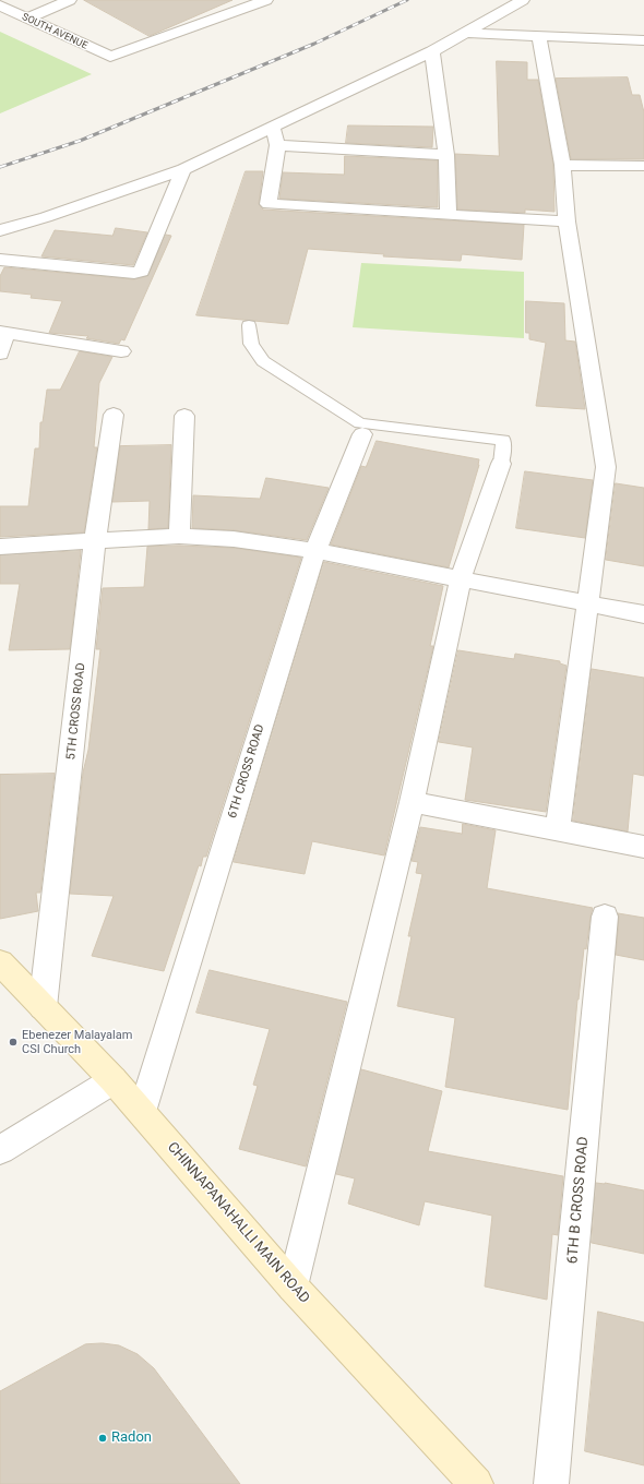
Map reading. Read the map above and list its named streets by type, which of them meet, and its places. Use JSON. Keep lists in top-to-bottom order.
{
  "streets": {
    "street": [
      "SOUTH AVENUE",
      "5TH CROSS ROAD",
      "6TH CROSS ROAD",
      "6TH B CROSS ROAD",
      "CHINNAPANAHALLI MAIN ROAD"
    ]
  },
  "crossings": [
    ["5TH CROSS ROAD", "CHINNAPANAHALLI MAIN ROAD"],
    ["6TH CROSS ROAD", "CHINNAPANAHALLI MAIN ROAD"]
  ],
  "places": ["Ebenezer Malayalam CSI Church", "Radon"]
}
